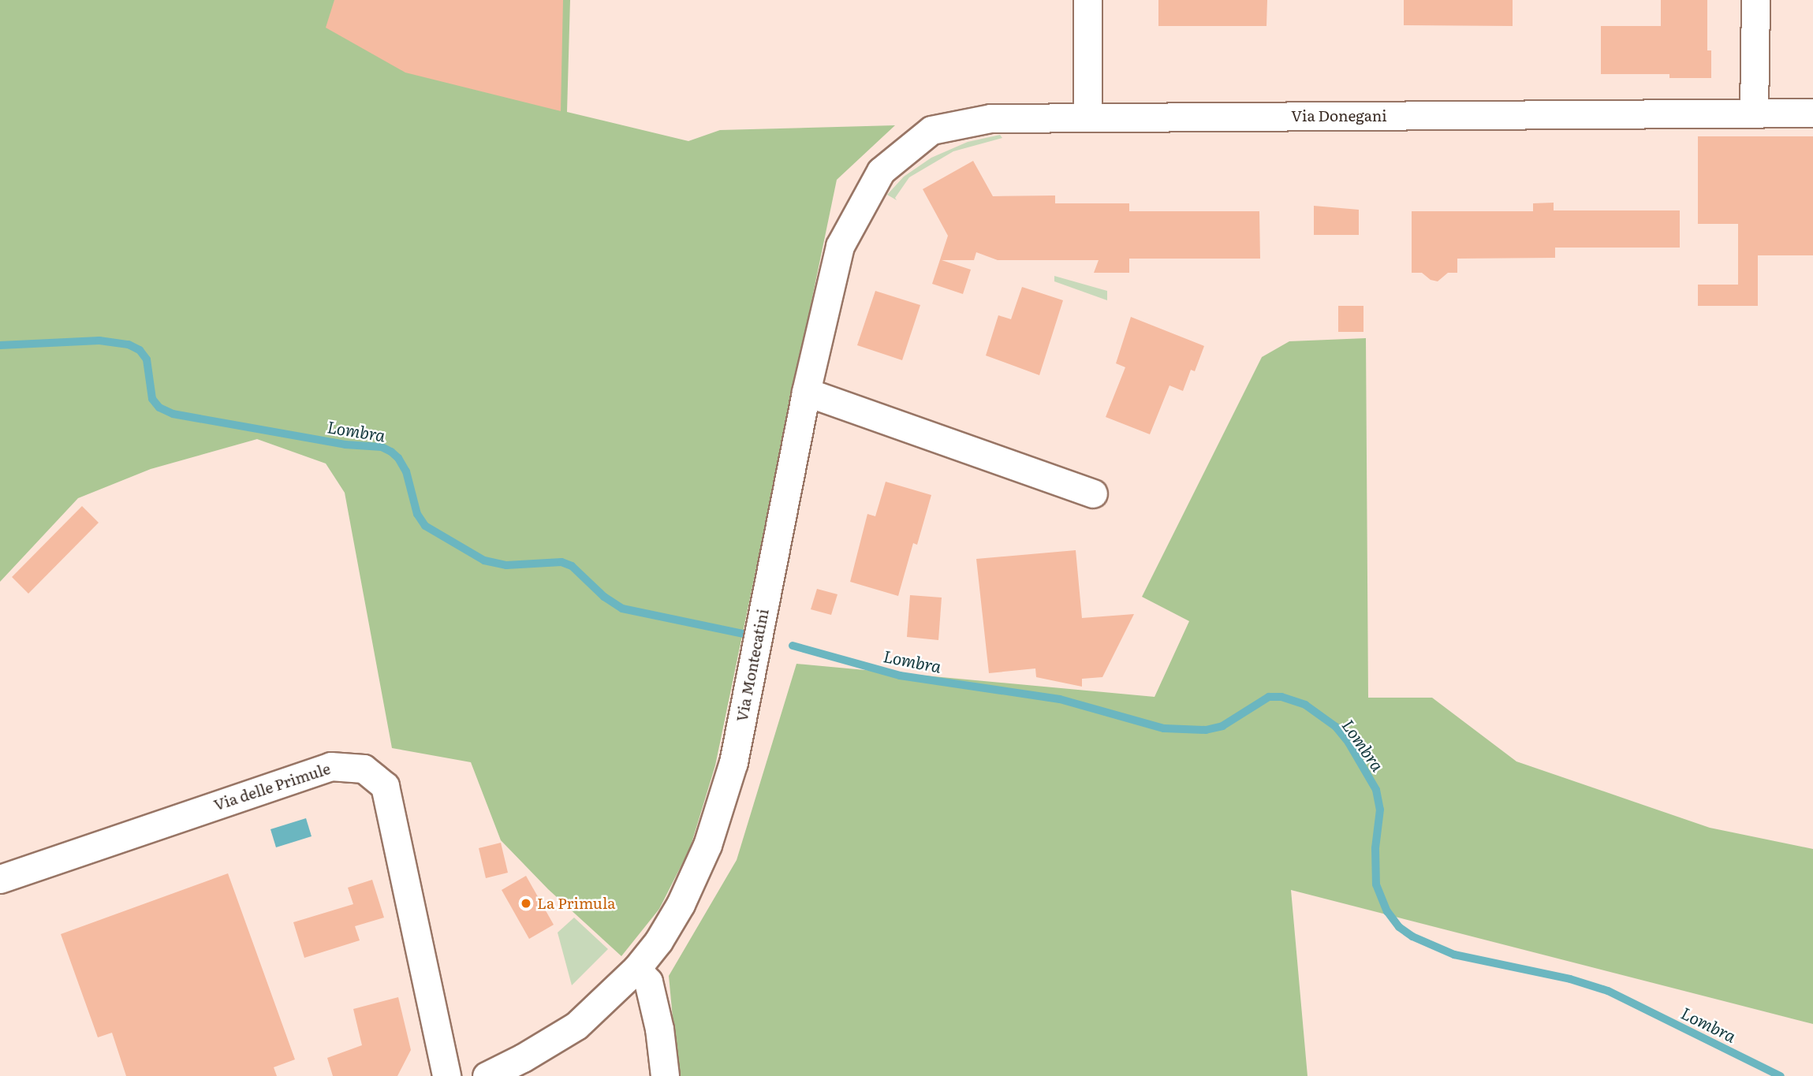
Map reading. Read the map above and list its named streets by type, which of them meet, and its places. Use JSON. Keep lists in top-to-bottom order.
{
  "streets": {
    "street": ["Via Donegani", "Via Montecatini", "Via delle Primule"]
  },
  "crossings": [
    ["Via Donegani", "Via Montecatini"]
  ],
  "water": ["Lombra"],
  "places": ["La Primula"]
}
